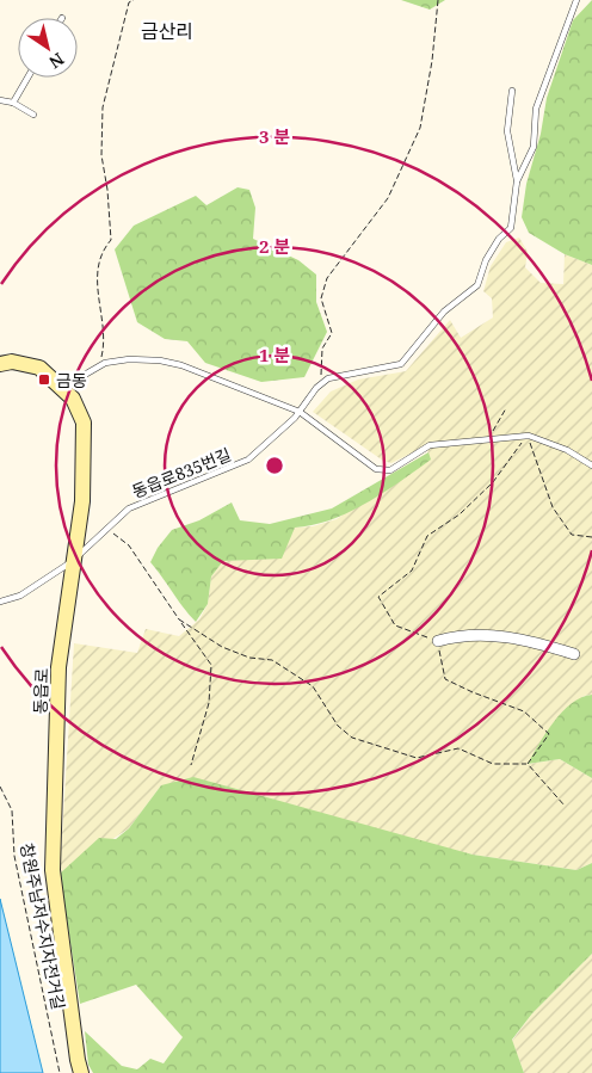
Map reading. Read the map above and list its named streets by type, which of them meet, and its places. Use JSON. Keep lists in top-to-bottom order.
{
  "streets": {
    "street": ["동읍로"],
    "lane": ["동읍로835번길"],
    "path": ["창원주남저수지자전거길"]
  },
  "crossings": [
    ["동읍로835번길", "동읍로"]
  ],
  "districts": ["금산리"],
  "places": {
    "transit": ["금동"]
  },
  "north": "bottom right",
  "rings": ["3 분", "2 분", "1 분"]
}
